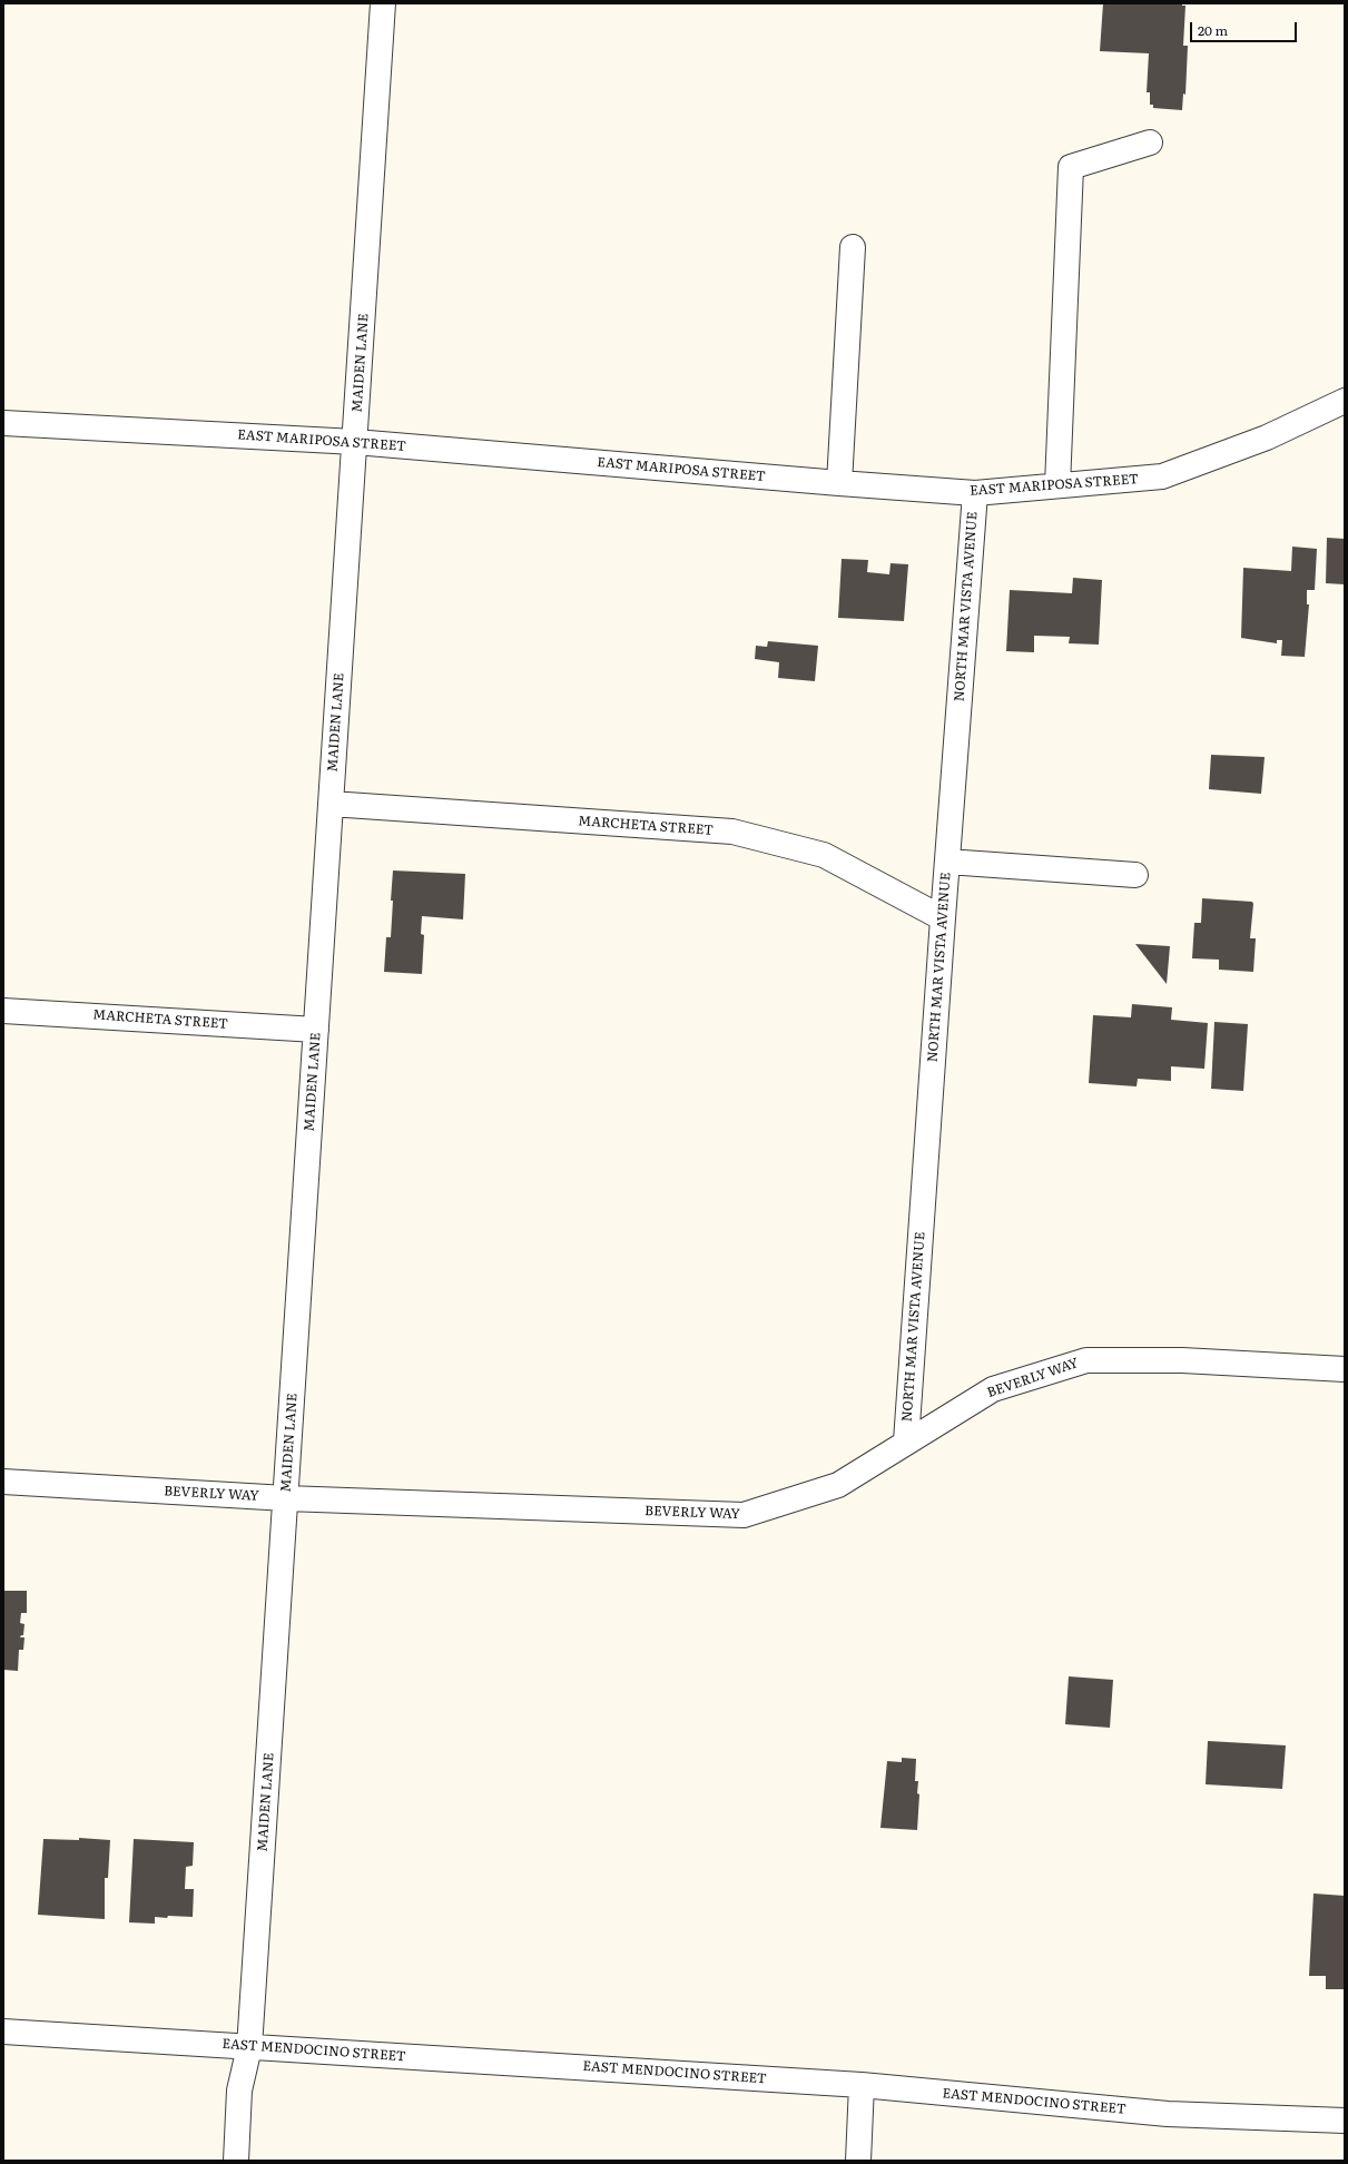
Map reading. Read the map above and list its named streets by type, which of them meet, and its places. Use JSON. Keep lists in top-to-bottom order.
{
  "streets": {
    "street": [
      "MAIDEN LANE",
      "EAST MARIPOSA STREET",
      "NORTH MAR VISTA AVENUE",
      "MARCHETA STREET",
      "BEVERLY WAY",
      "EAST MENDOCINO STREET"
    ]
  },
  "crossings": [
    ["MAIDEN LANE", "EAST MARIPOSA STREET"],
    ["MAIDEN LANE", "MARCHETA STREET"],
    ["MAIDEN LANE", "BEVERLY WAY"],
    ["MAIDEN LANE", "EAST MENDOCINO STREET"],
    ["EAST MARIPOSA STREET", "NORTH MAR VISTA AVENUE"],
    ["NORTH MAR VISTA AVENUE", "MARCHETA STREET"],
    ["NORTH MAR VISTA AVENUE", "BEVERLY WAY"]
  ],
  "scale_bar": "20 m"
}
